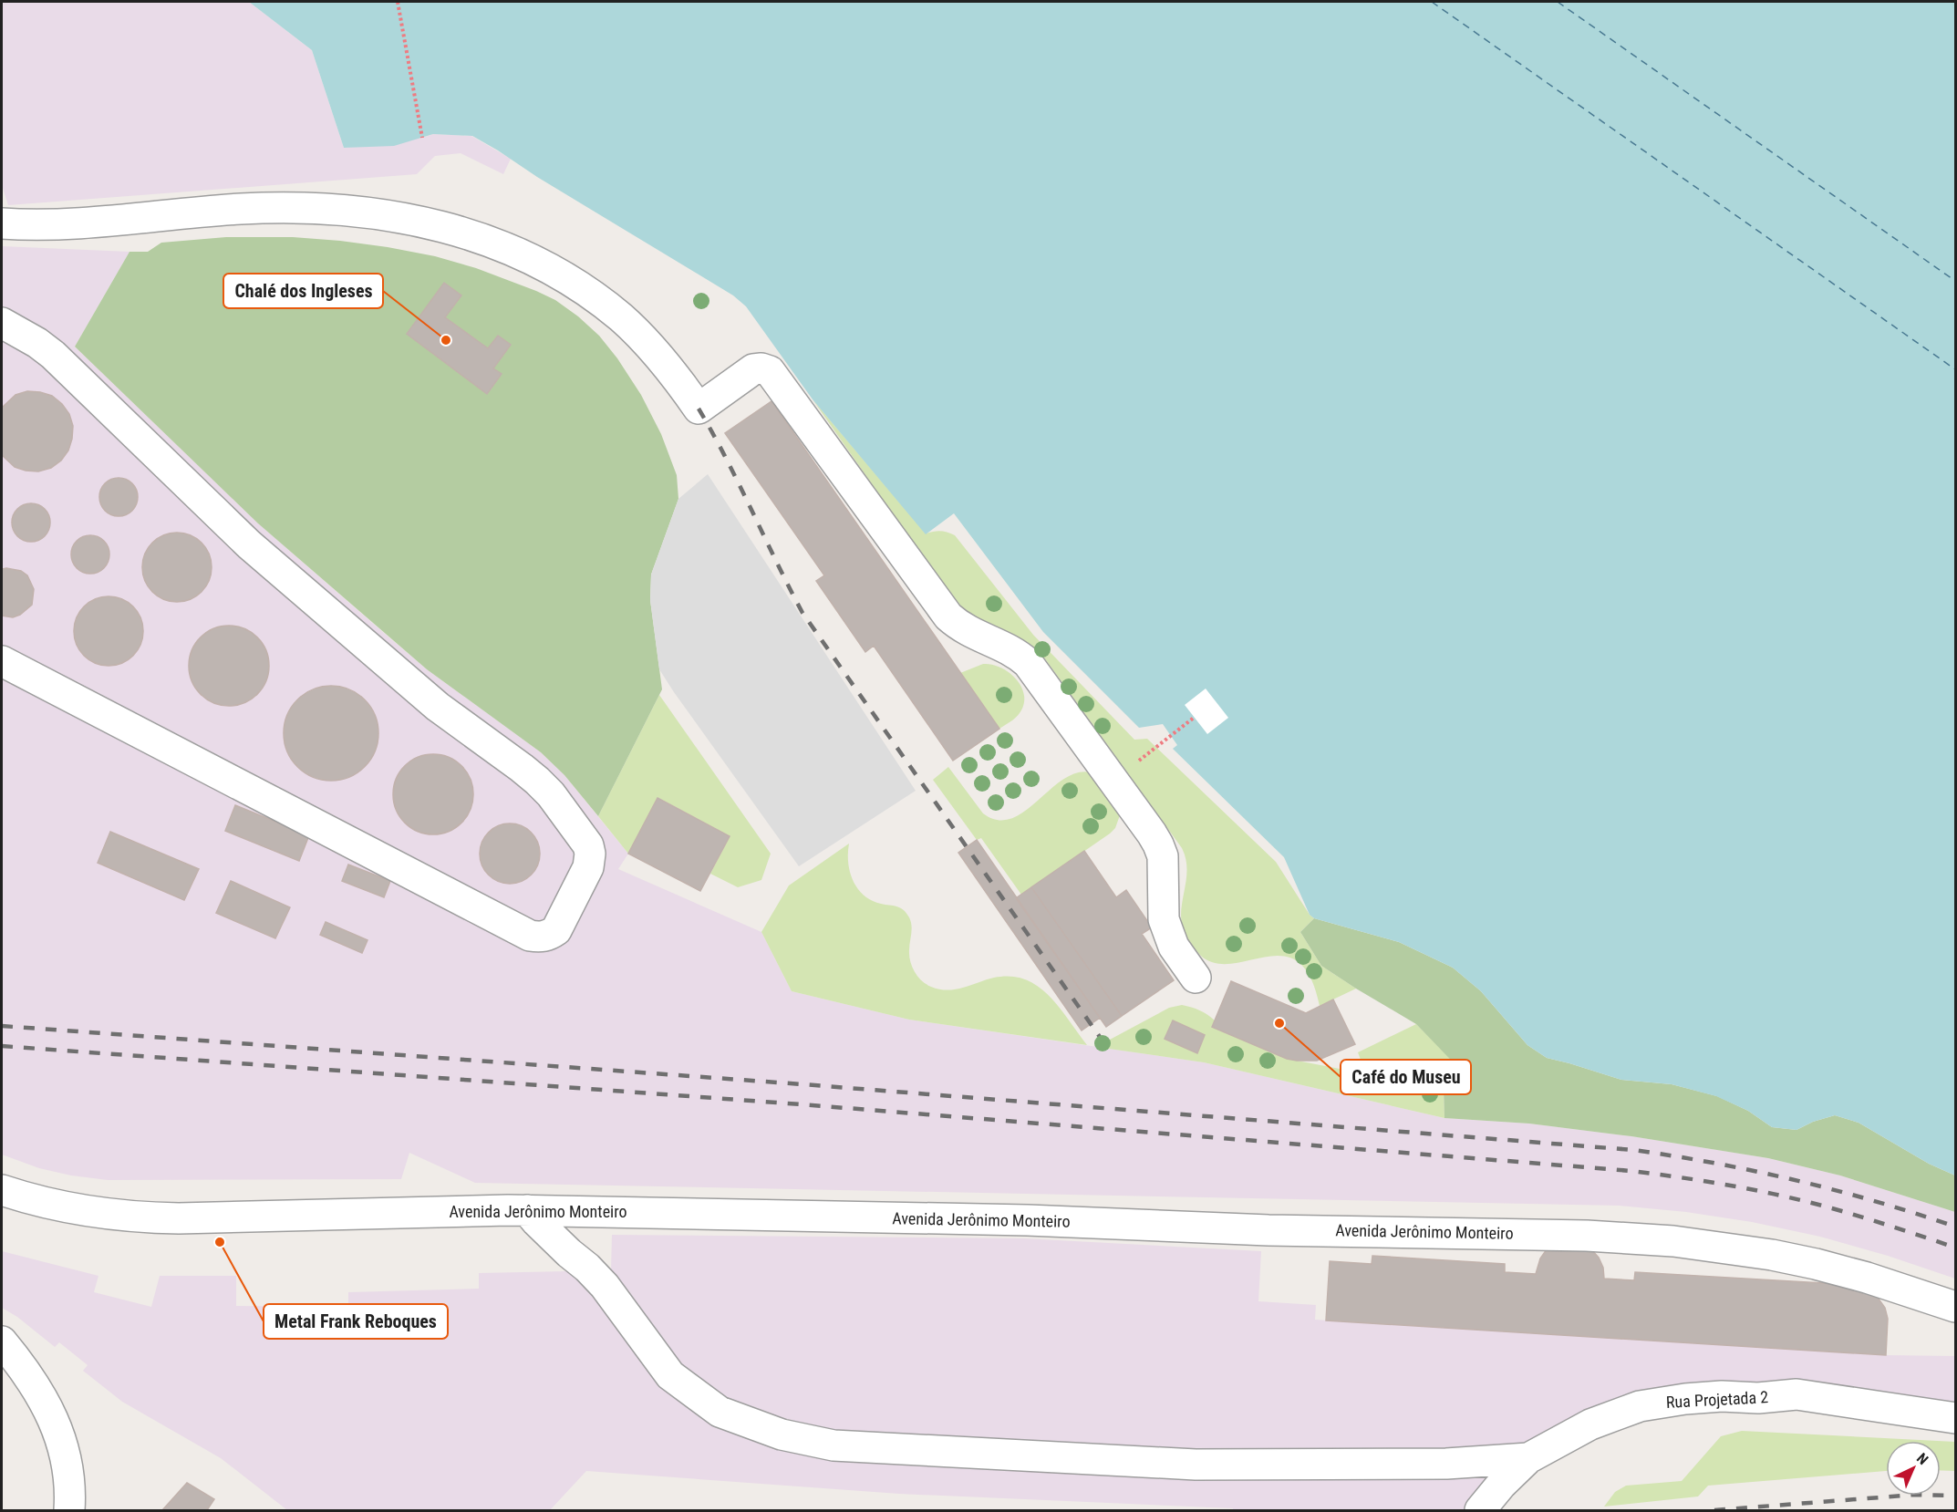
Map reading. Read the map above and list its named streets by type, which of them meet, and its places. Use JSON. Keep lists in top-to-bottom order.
{
  "streets": {
    "street": ["Avenida Jerônimo Monteiro", "Rua Projetada 2"]
  },
  "places": ["Chalé dos Ingleses", "Café do Museu", "Metal Frank Reboques"],
  "north": "top right"
}
